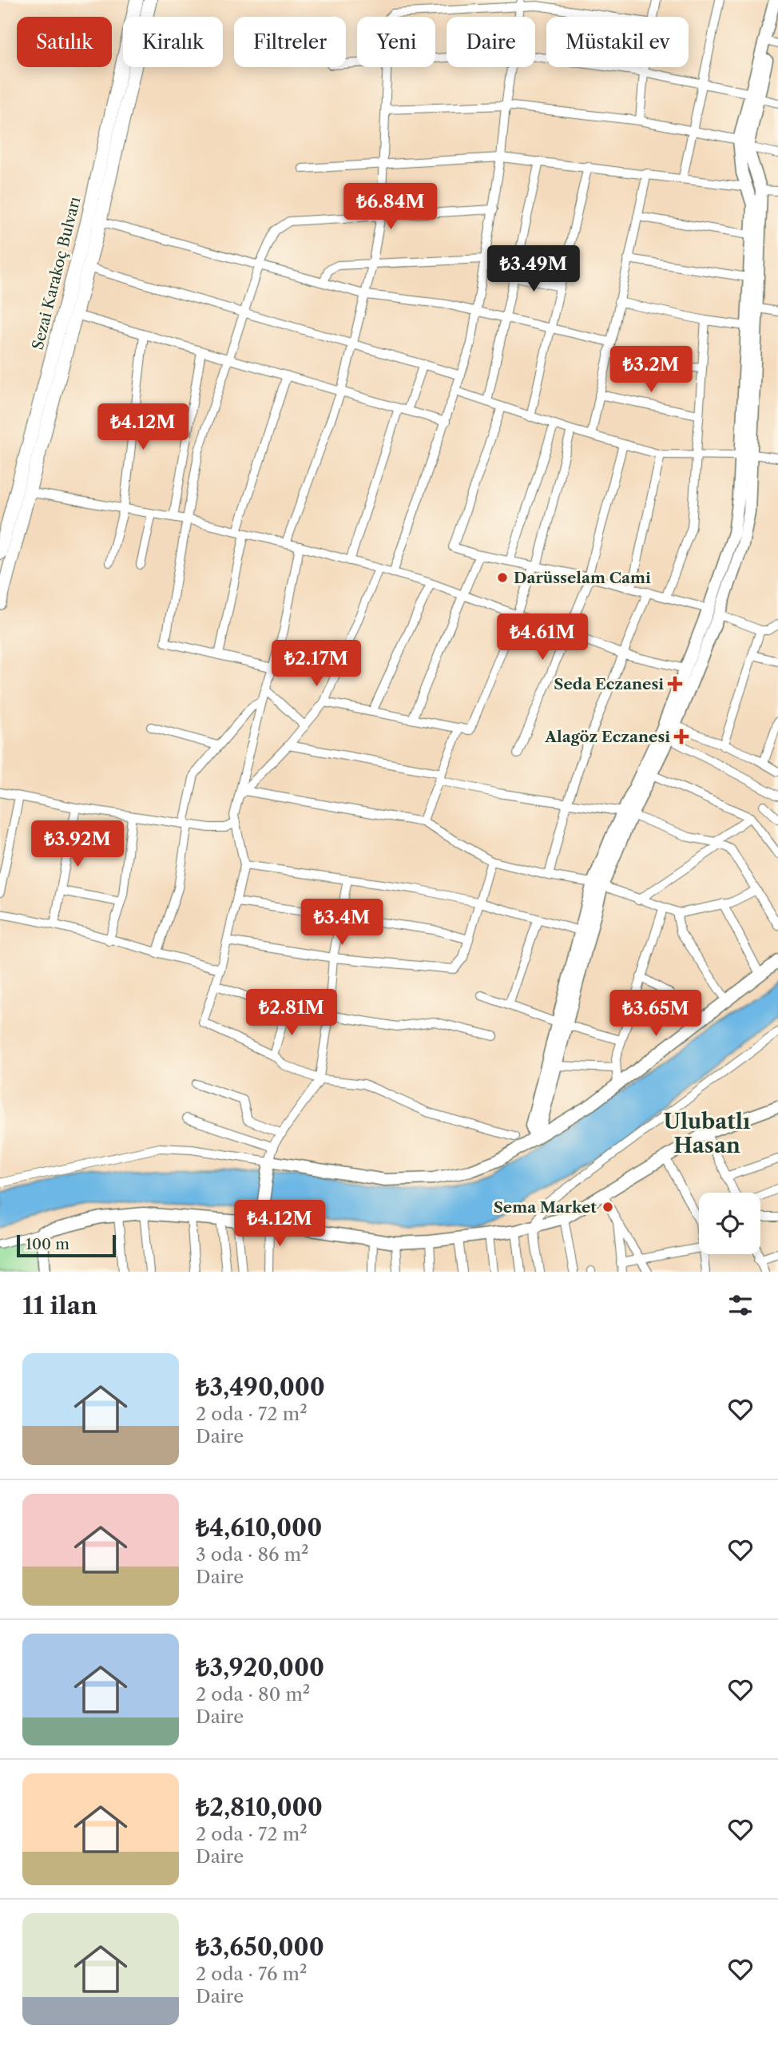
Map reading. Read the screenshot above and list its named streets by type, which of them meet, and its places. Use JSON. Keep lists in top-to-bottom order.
{
  "streets": {
    "main road": ["Sezai Karakoç Bulvarı"]
  },
  "districts": ["Ulubatlı Hasan"],
  "places": {
    "other": ["Darüsselam Cami", "Sema Market"],
    "health": ["Seda Eczanesi", "Alagöz Eczanesi"]
  },
  "scale_bar": "100 m",
  "page": {
    "chip": [
      "Satılık",
      "Kiralık",
      "Filtreler",
      "Yeni",
      "Daire",
      "Müstakil ev"
    ],
    "price": [
      "₺6.84M",
      "₺3.49M",
      "₺3.2M",
      "₺4.12M",
      "₺4.61M",
      "₺2.17M",
      "₺3.92M",
      "₺3.4M",
      "₺2.81M",
      "₺3.65M",
      "₺4.12M"
    ],
    "scale": "100 m",
    "heading": "11 ilan",
    "list": [
      {
        "name": "₺3,490,000",
        "note": "2 oda · 72 m² · Daire"
      },
      {
        "name": "₺4,610,000",
        "note": "3 oda · 86 m² · Daire"
      },
      {
        "name": "₺3,920,000",
        "note": "2 oda · 80 m² · Daire"
      },
      {
        "name": "₺2,810,000",
        "note": "2 oda · 72 m² · Daire"
      },
      {
        "name": "₺3,650,000",
        "note": "2 oda · 76 m² · Daire"
      }
    ]
  }
}
